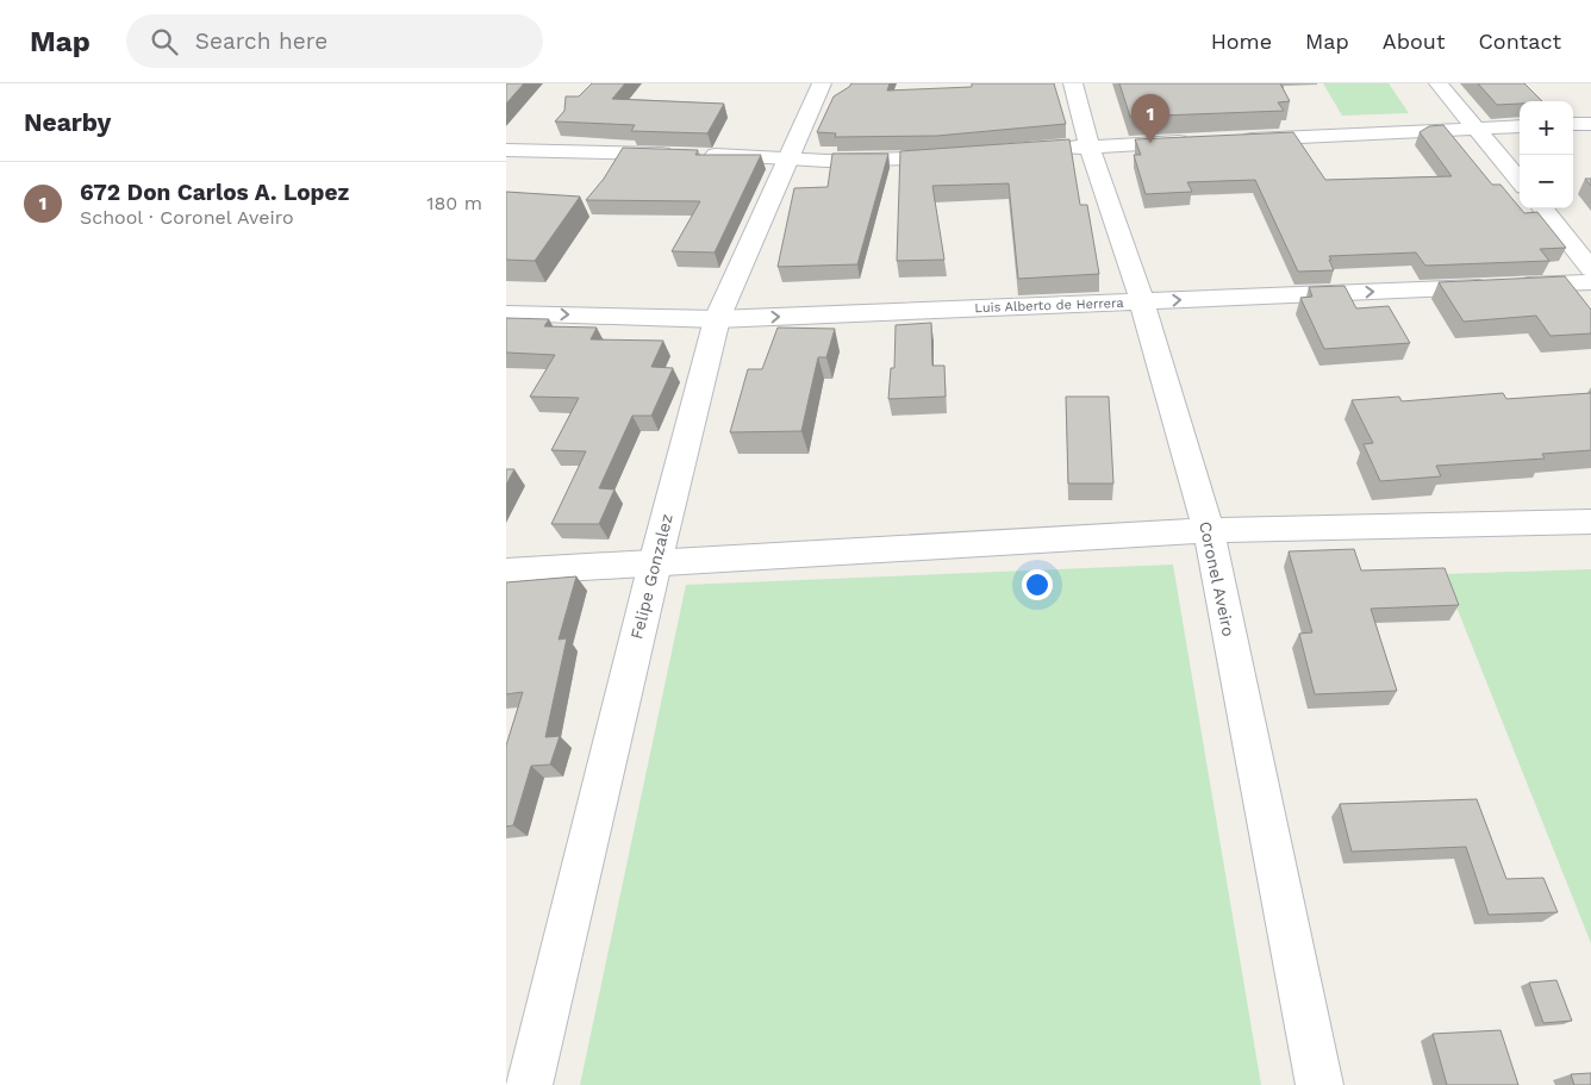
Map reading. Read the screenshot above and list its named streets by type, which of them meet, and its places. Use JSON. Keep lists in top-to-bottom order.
{
  "streets": {
    "street": ["Luis Alberto de Herrera", "Felipe Gonzalez", "Coronel Aveiro"]
  },
  "crossings": [
    ["Luis Alberto de Herrera", "Felipe Gonzalez"],
    ["Luis Alberto de Herrera", "Coronel Aveiro"]
  ],
  "page": {
    "header": "Map",
    "search": "Search here",
    "nav": [
      "Home",
      "Map",
      "About",
      "Contact"
    ],
    "heading": "Nearby",
    "pins": "1",
    "map_buttons": ["+", "−"],
    "list": [
      {
        "mark": "1",
        "name": "672 Don Carlos A. Lopez",
        "note": "School · Coronel Aveiro",
        "value": "180 m"
      }
    ]
  }
}
